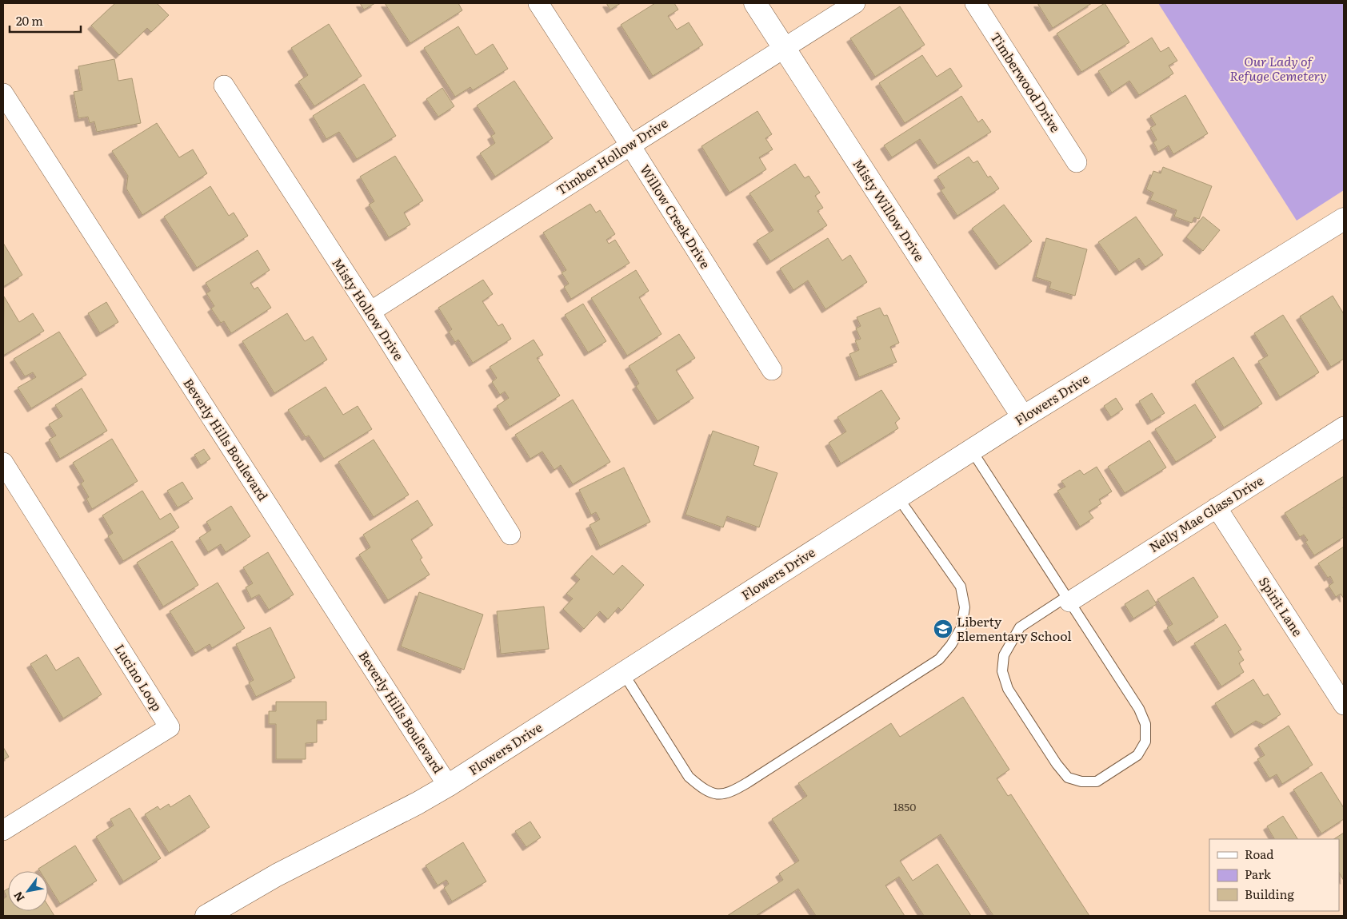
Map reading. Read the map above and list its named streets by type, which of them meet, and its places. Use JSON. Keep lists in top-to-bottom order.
{
  "streets": {
    "street": [
      "Timberwood Drive",
      "Timber Hollow Drive",
      "Misty Willow Drive",
      "Willow Creek Drive",
      "Misty Hollow Drive",
      "Flowers Drive",
      "Beverly Hills Boulevard",
      "Nelly Mae Glass Drive",
      "Spirit Lane",
      "Lucino Loop"
    ]
  },
  "crossings": [
    ["Timber Hollow Drive", "Misty Willow Drive"],
    ["Timber Hollow Drive", "Willow Creek Drive"],
    ["Timber Hollow Drive", "Misty Hollow Drive"],
    ["Misty Willow Drive", "Flowers Drive"],
    ["Flowers Drive", "Beverly Hills Boulevard"],
    ["Nelly Mae Glass Drive", "Spirit Lane"]
  ],
  "parks": ["Our Lady of Refuge Cemetery"],
  "places": {
    "school or university": ["Liberty Elementary School"]
  },
  "house_numbers": ["1850"],
  "legend": ["Road", "Park", "Building"],
  "scale_bar": "20 m",
  "north": "bottom left"
}
